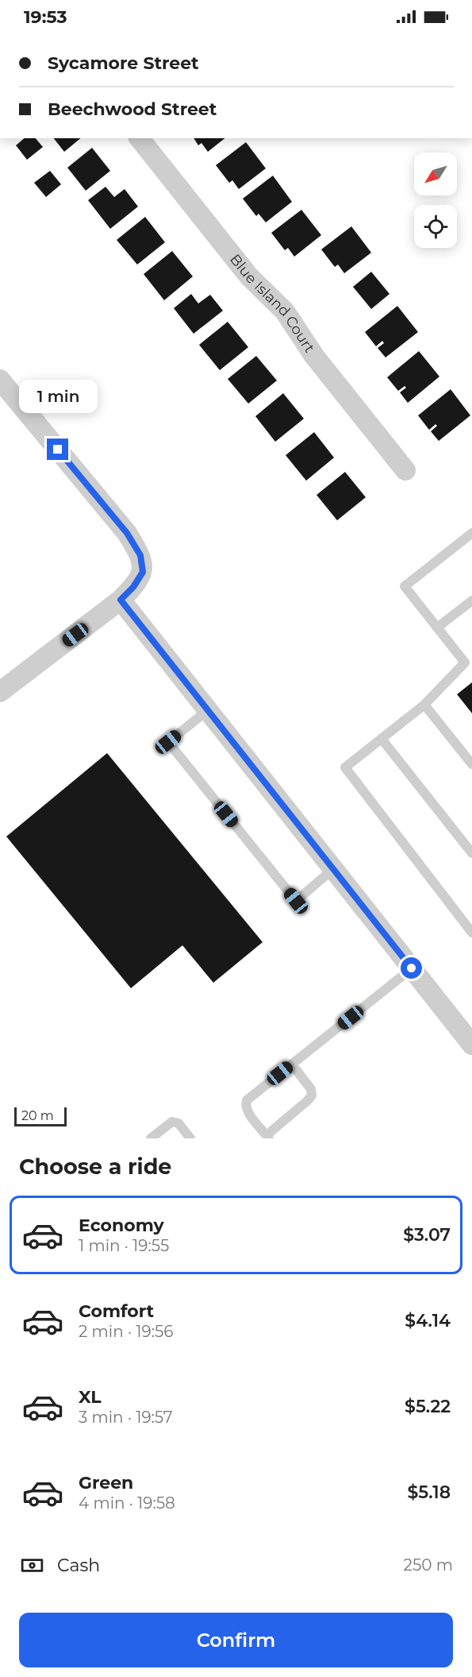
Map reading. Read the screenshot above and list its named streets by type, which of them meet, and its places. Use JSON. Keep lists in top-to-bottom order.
{
  "streets": {
    "street": ["Blue Island Court"]
  },
  "scale_bar": "20 m",
  "north": "bottom left",
  "page": {
    "status": "19:53",
    "banner": ["Sycamore Street", "Beechwood Street"],
    "bubble": "1 min",
    "scale": "20 m",
    "heading": "Choose a ride",
    "list": [
      {
        "name": "Economy",
        "note": "1 min · 19:55",
        "value": "$3.07"
      },
      {
        "name": "Comfort",
        "note": "2 min · 19:56",
        "value": "$4.14"
      },
      {
        "name": "XL",
        "note": "3 min · 19:57",
        "value": "$5.22"
      },
      {
        "name": "Green",
        "note": "4 min · 19:58",
        "value": "$5.18"
      }
    ],
    "pay": ["Cash", "250 m"],
    "buttons": "Confirm"
  }
}
